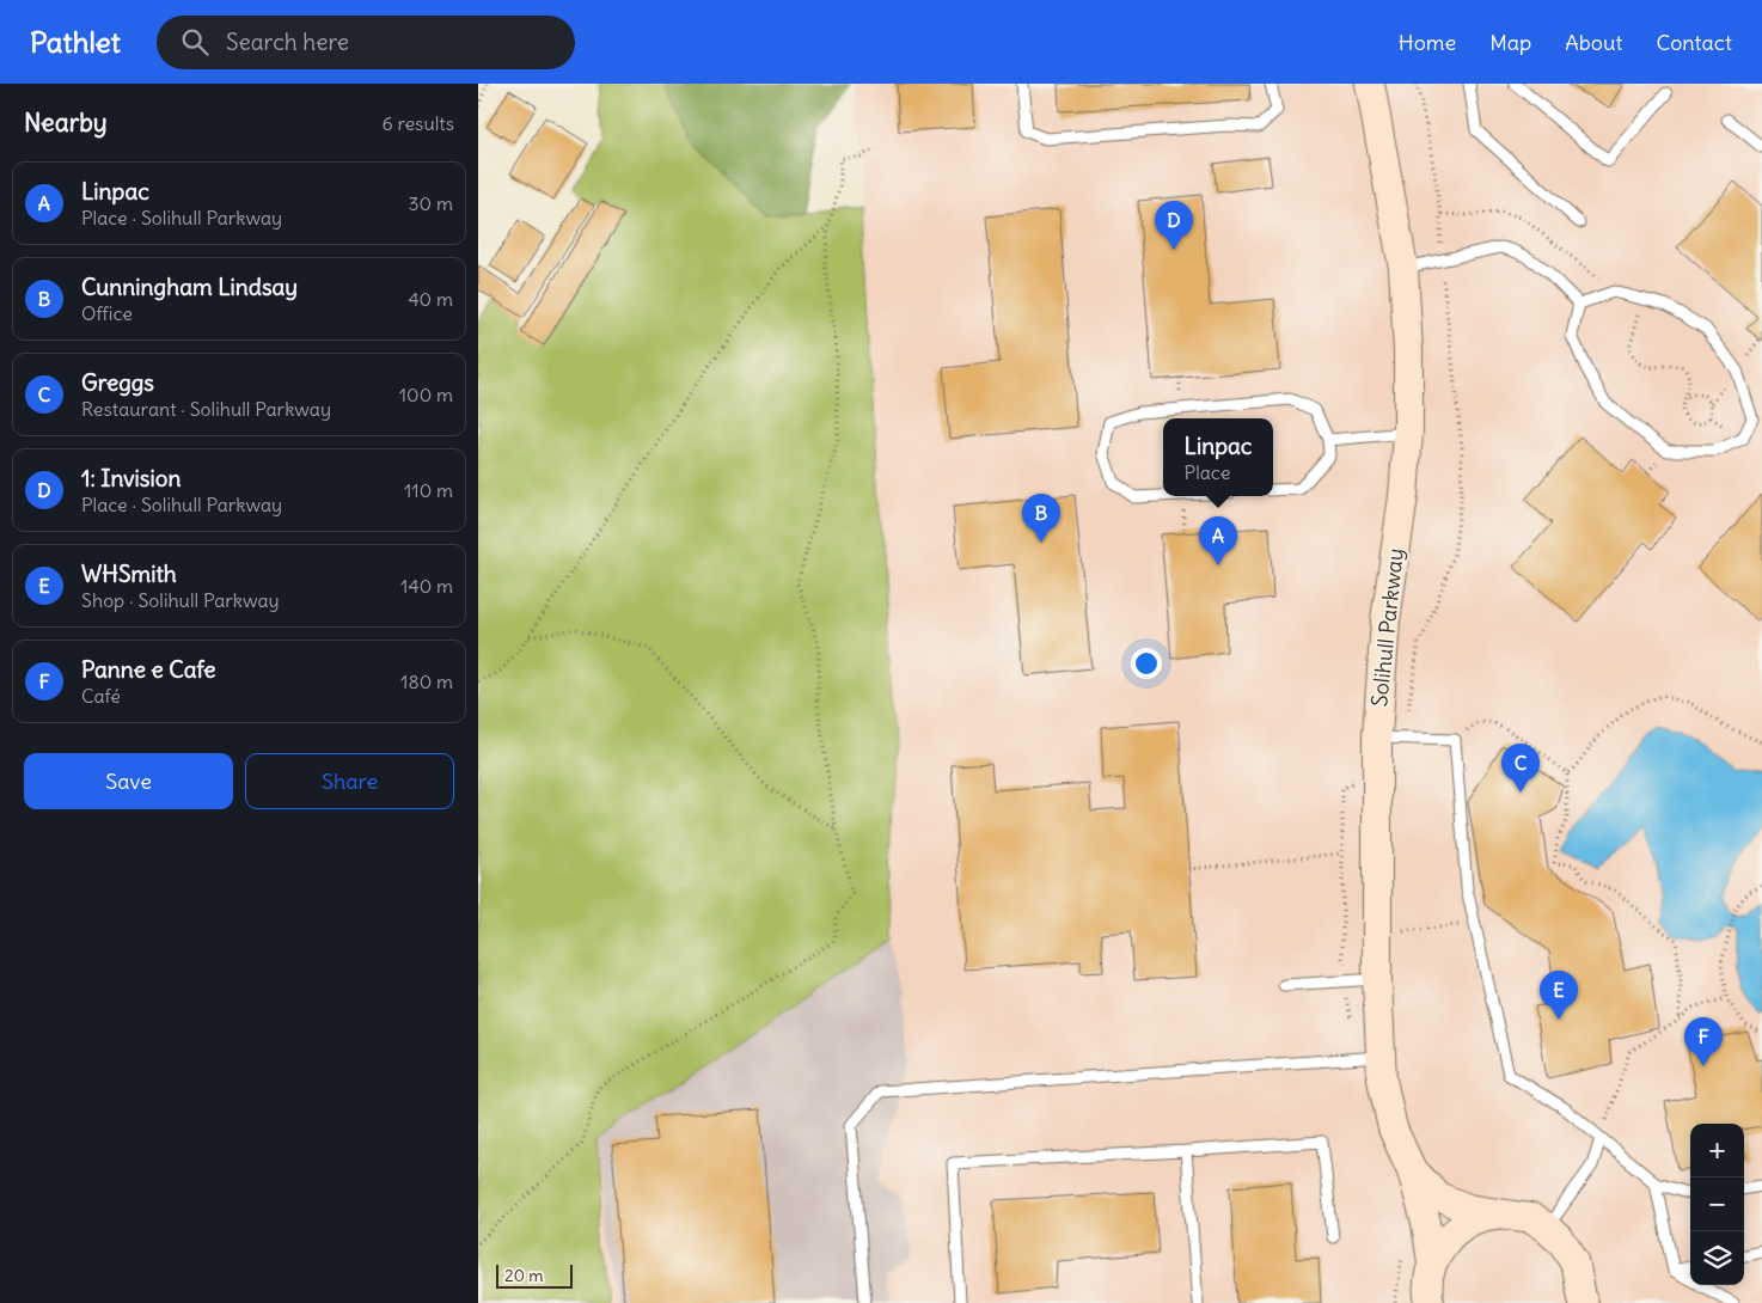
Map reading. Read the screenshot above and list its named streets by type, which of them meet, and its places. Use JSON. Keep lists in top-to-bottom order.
{
  "streets": {
    "street": ["Solihull Parkway"]
  },
  "scale_bar": "20 m",
  "page": {
    "header": "Pathlet",
    "search": "Search here",
    "nav": [
      "Home",
      "Map",
      "About",
      "Contact"
    ],
    "heading": ["Nearby", "6 results"],
    "list": [
      {
        "mark": "A",
        "name": "Linpac",
        "note": "Place · Solihull Parkway",
        "value": "30 m"
      },
      {
        "mark": "B",
        "name": "Cunningham Lindsay",
        "note": "Office",
        "value": "40 m"
      },
      {
        "mark": "C",
        "name": "Greggs",
        "note": "Restaurant · Solihull Parkway",
        "value": "100 m"
      },
      {
        "mark": "D",
        "name": "1: Invision",
        "note": "Place · Solihull Parkway",
        "value": "110 m"
      },
      {
        "mark": "E",
        "name": "WHSmith",
        "note": "Shop · Solihull Parkway",
        "value": "140 m"
      },
      {
        "mark": "F",
        "name": "Panne e Cafe",
        "note": "Café",
        "value": "180 m"
      }
    ],
    "pins": [
      "D",
      "B",
      "A",
      "C",
      "E",
      "F"
    ],
    "popup": ["Linpac", "Place"],
    "buttons": ["Save", "Share"],
    "map_buttons": ["+", "−"],
    "scale": "20 m"
  }
}
